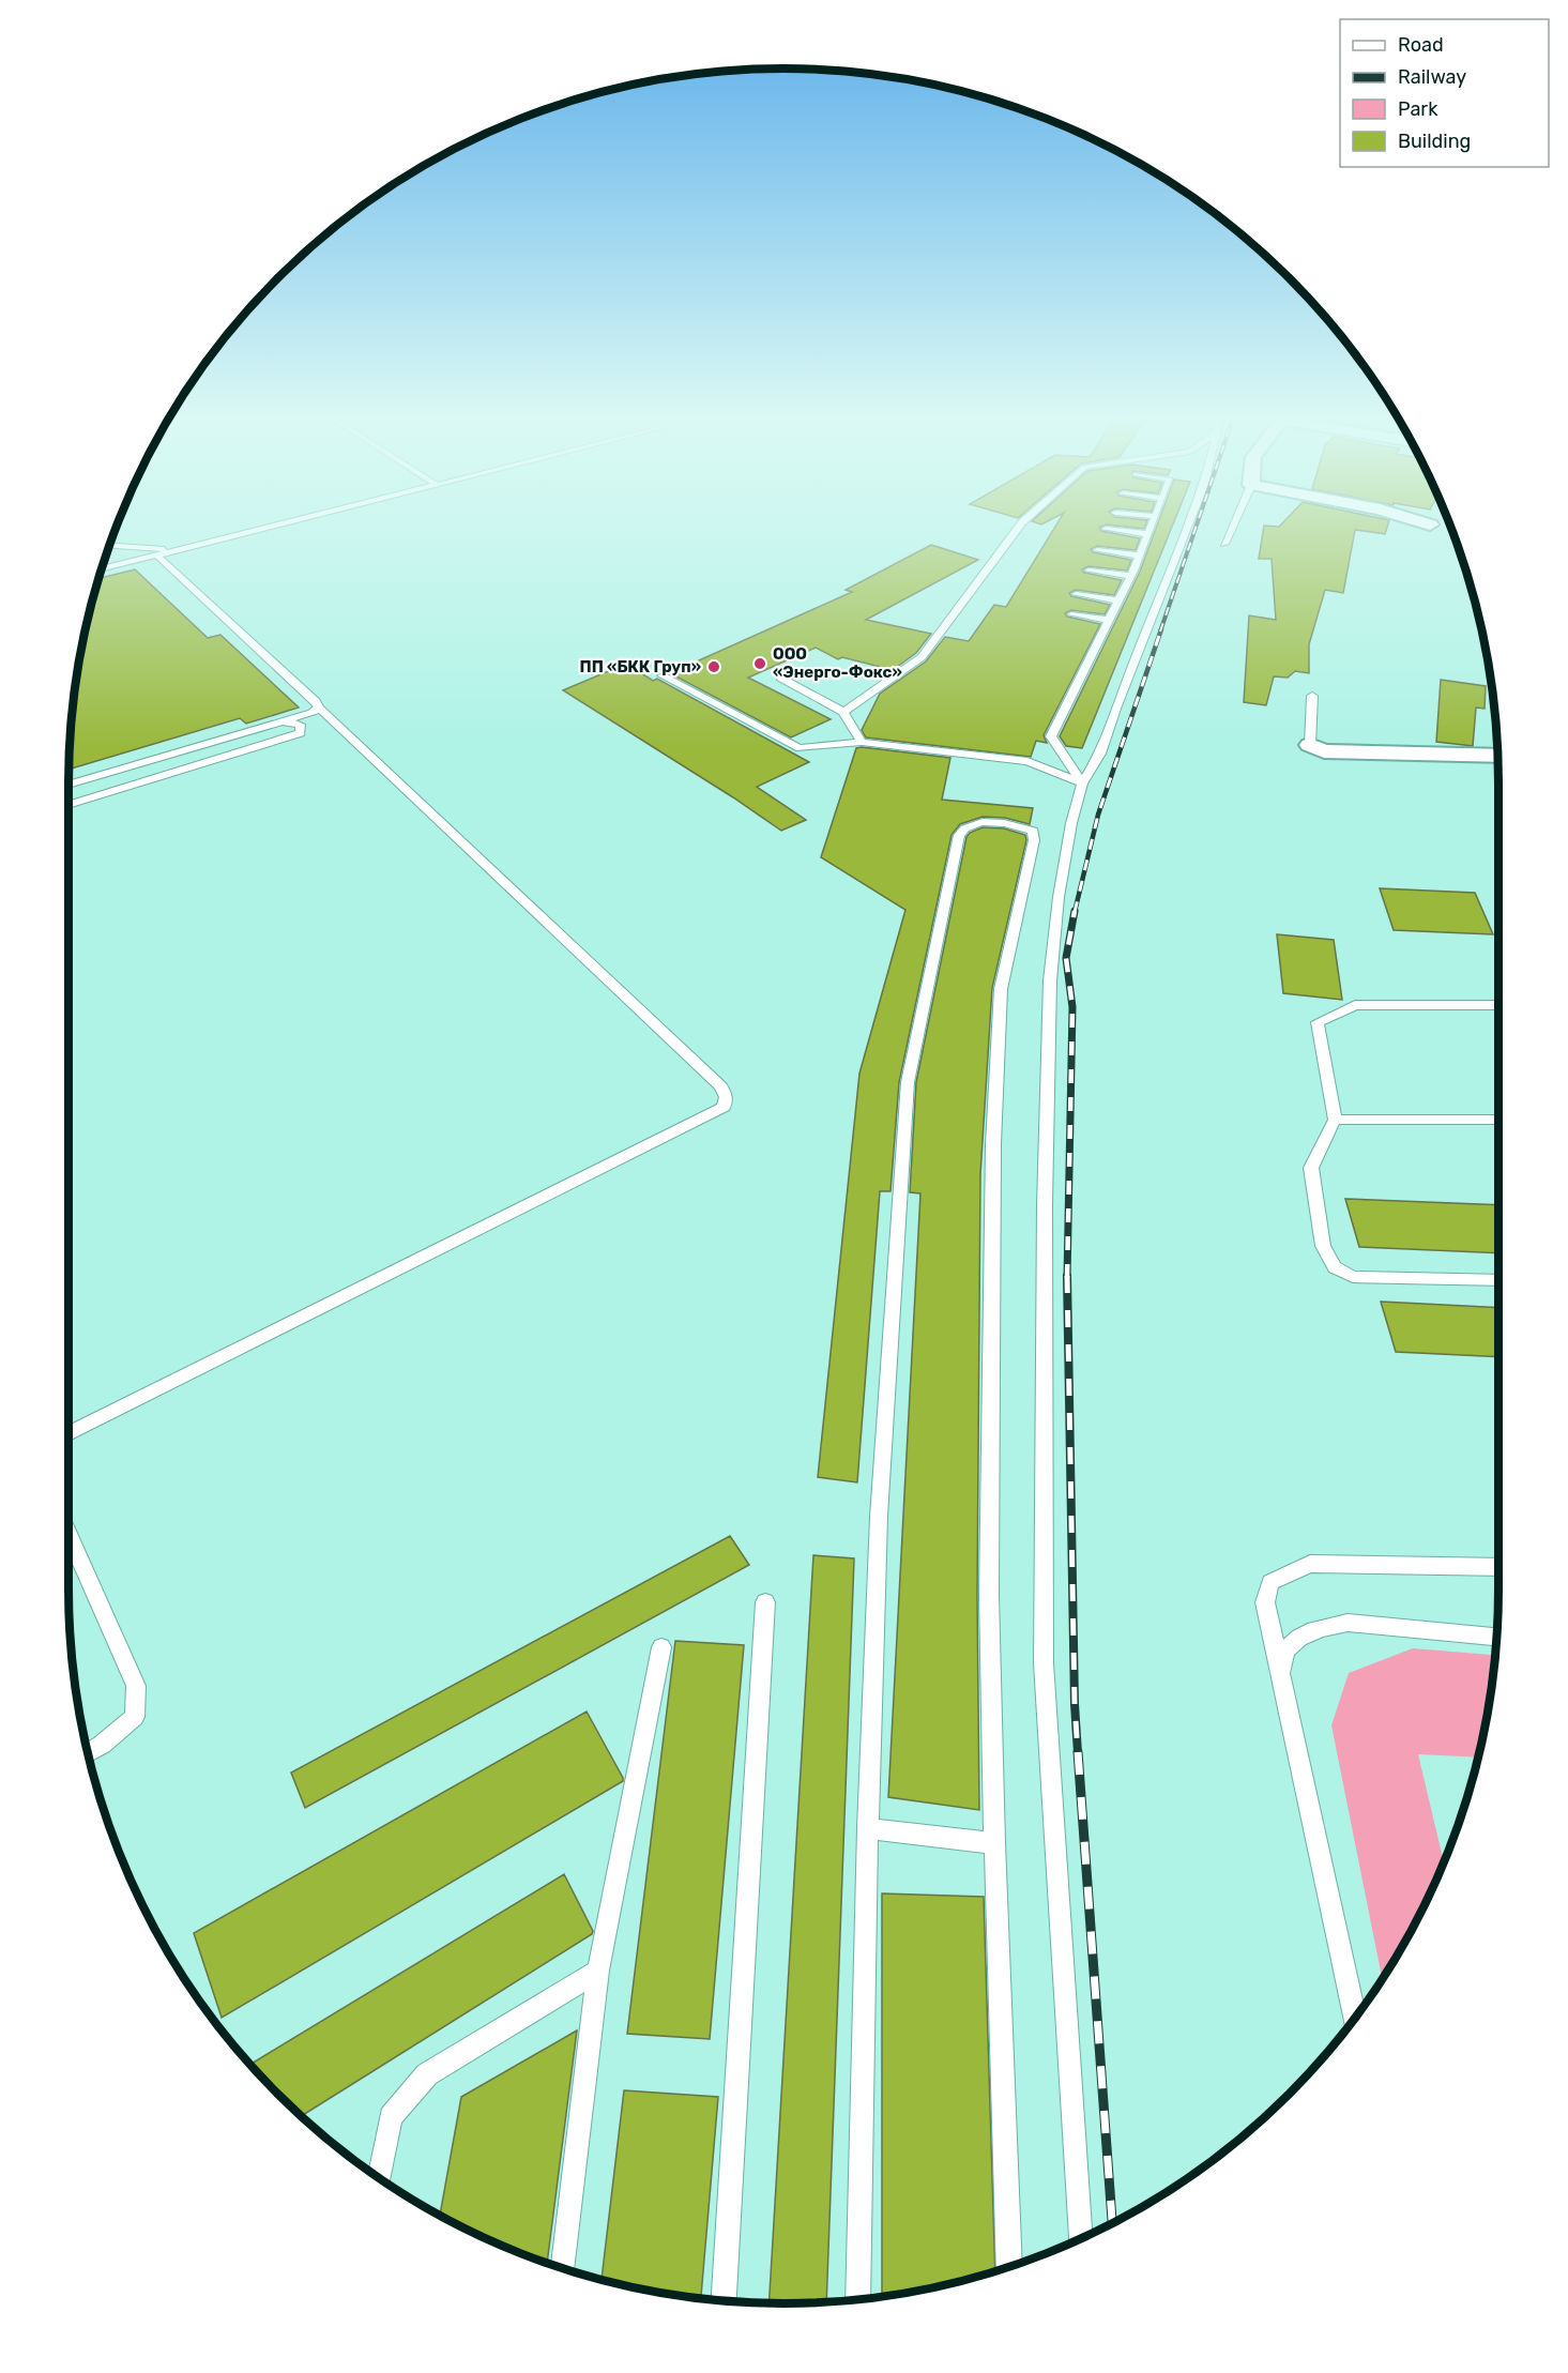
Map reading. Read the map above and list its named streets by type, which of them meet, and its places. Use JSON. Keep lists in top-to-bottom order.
{
  "places": ["ООО «Энерго-Фокс»", "ПП «БКК Груп»"],
  "legend": [
    "Road",
    "Railway",
    "Park",
    "Building"
  ]
}
